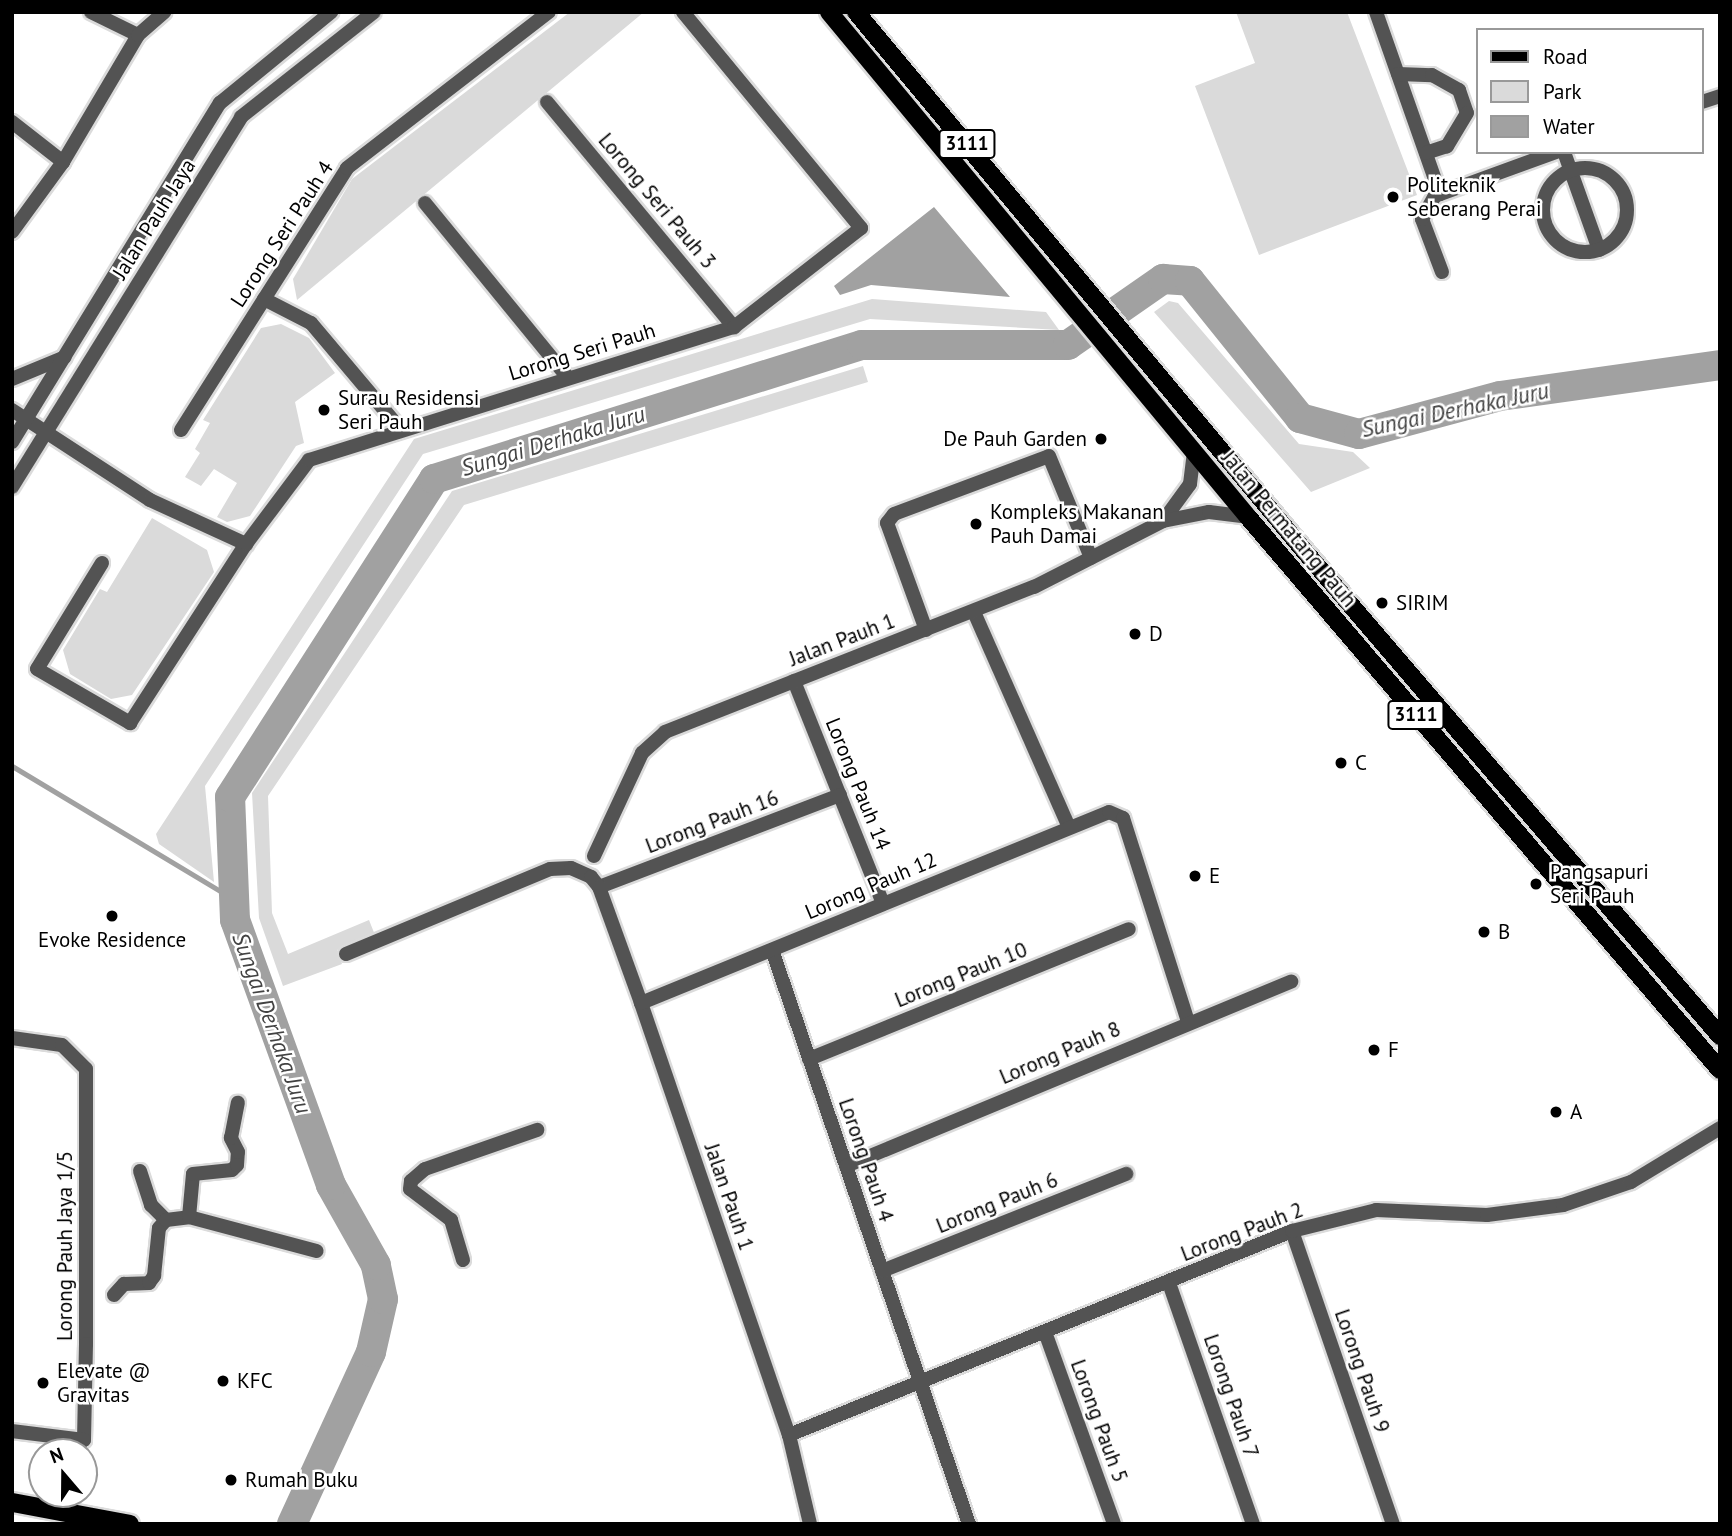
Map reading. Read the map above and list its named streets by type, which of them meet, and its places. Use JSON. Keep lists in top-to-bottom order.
{
  "streets": {
    "main road": ["3111", "Jalan Permatang Pauh"],
    "street": [
      "Lorong Seri Pauh 3",
      "Jalan Pauh Jaya",
      "Lorong Seri Pauh 4",
      "Lorong Seri Pauh",
      "Jalan Pauh 1",
      "Lorong Pauh 14",
      "Lorong Pauh 16",
      "Lorong Pauh 12",
      "Lorong Pauh 10",
      "Lorong Pauh 8",
      "Lorong Pauh 4",
      "Lorong Pauh 6",
      "Lorong Pauh 2",
      "Lorong Pauh Jaya 1/5",
      "Lorong Pauh 9",
      "Lorong Pauh 7",
      "Lorong Pauh 5"
    ]
  },
  "crossings": [
    ["Lorong Seri Pauh 3", "Lorong Seri Pauh"],
    ["Jalan Permatang Pauh", "Jalan Pauh 1"],
    ["Jalan Pauh 1", "Lorong Pauh 14"],
    ["Jalan Pauh 1", "Lorong Pauh 16"],
    ["Jalan Pauh 1", "Lorong Pauh 12"],
    ["Jalan Pauh 1", "Lorong Pauh 2"],
    ["Lorong Pauh 14", "Lorong Pauh 16"],
    ["Lorong Pauh 14", "Lorong Pauh 12"],
    ["Lorong Pauh 12", "Lorong Pauh 8"],
    ["Lorong Pauh 12", "Lorong Pauh 4"],
    ["Lorong Pauh 10", "Lorong Pauh 4"],
    ["Lorong Pauh 8", "Lorong Pauh 4"],
    ["Lorong Pauh 4", "Lorong Pauh 6"],
    ["Lorong Pauh 4", "Lorong Pauh 2"],
    ["Lorong Pauh 2", "Lorong Pauh 9"],
    ["Lorong Pauh 2", "Lorong Pauh 7"],
    ["Lorong Pauh 2", "Lorong Pauh 5"]
  ],
  "water": ["Sungai Derhaka Juru"],
  "places": [
    "Politeknik Seberang Perai",
    "Surau Residensi Seri Pauh",
    "De Pauh Garden",
    "Kompleks Makanan Pauh Damai",
    "SIRIM",
    "D",
    "C",
    "E",
    "Pangsapuri Seri Pauh",
    "Evoke Residence",
    "B",
    "F",
    "A",
    "KFC",
    "Elevate @ Gravitas",
    "Rumah Buku"
  ],
  "legend": ["Road", "Park", "Water"],
  "north": "top"
}
